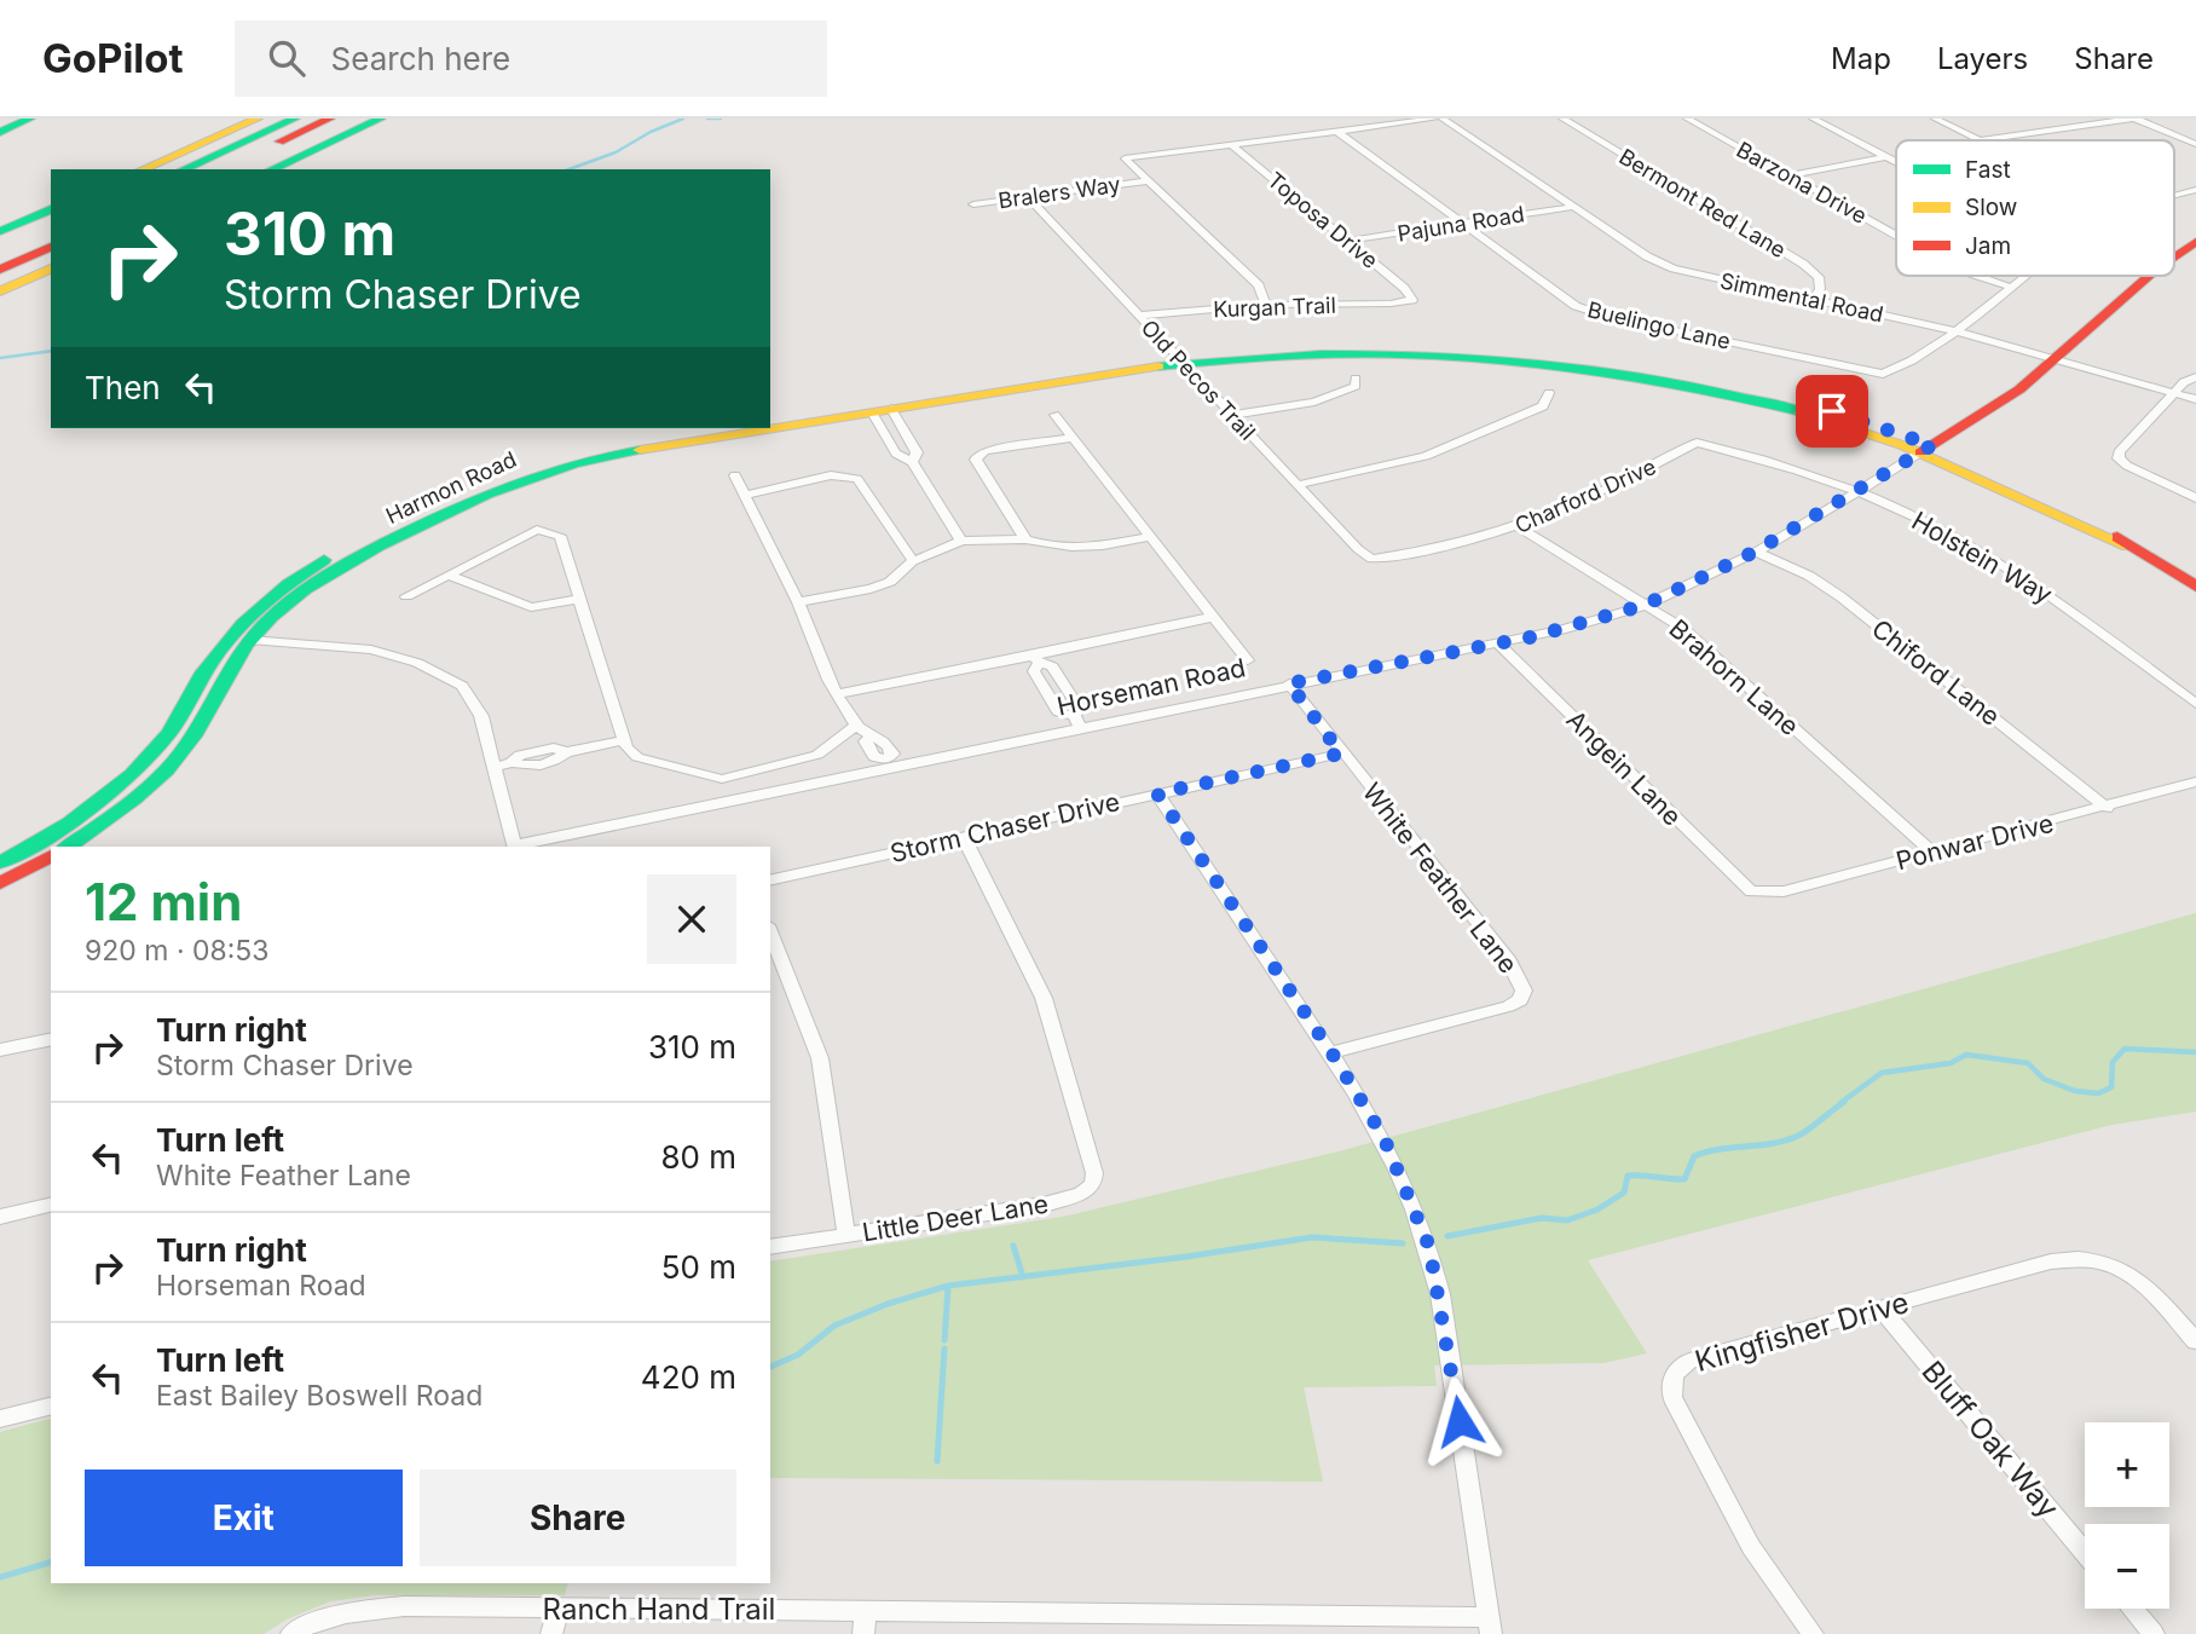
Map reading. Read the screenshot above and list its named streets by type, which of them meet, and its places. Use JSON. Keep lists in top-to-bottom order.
{
  "streets": {
    "main road": ["Harmon Road", "Horseman Road"],
    "street": [
      "Barzona Drive",
      "Bralers Way",
      "Bermont Red Lane",
      "Toposa Drive",
      "Pajuna Road",
      "Simmental Road",
      "Kurgan Trail",
      "Buelingo Lane",
      "Old Pecos Trail",
      "Charford Drive",
      "Holstein Way",
      "Chiford Lane",
      "Brahorn Lane",
      "Angein Lane",
      "Storm Chaser Drive",
      "Ponwar Drive",
      "White Feather Lane",
      "Little Deer Lane",
      "Kingfisher Drive",
      "Bluff Oak Way",
      "Ranch Hand Trail"
    ]
  },
  "crossings": [
    ["Bralers Way", "Old Pecos Trail"],
    ["Bermont Red Lane", "Simmental Road"],
    ["Toposa Drive", "Pajuna Road"],
    ["Toposa Drive", "Kurgan Trail"],
    ["Pajuna Road", "Simmental Road"],
    ["Pajuna Road", "Buelingo Lane"],
    ["Simmental Road", "Horseman Road"],
    ["Kurgan Trail", "Old Pecos Trail"],
    ["Old Pecos Trail", "Harmon Road"],
    ["Old Pecos Trail", "Charford Drive"],
    ["Charford Drive", "Holstein Way"],
    ["Charford Drive", "Brahorn Lane"],
    ["Holstein Way", "Horseman Road"],
    ["Chiford Lane", "Horseman Road"],
    ["Chiford Lane", "Ponwar Drive"],
    ["Brahorn Lane", "Horseman Road"],
    ["Brahorn Lane", "Ponwar Drive"],
    ["Horseman Road", "Angein Lane"],
    ["Horseman Road", "White Feather Lane"],
    ["Angein Lane", "Ponwar Drive"],
    ["Storm Chaser Drive", "White Feather Lane"],
    ["Storm Chaser Drive", "Little Deer Lane"],
    ["Kingfisher Drive", "Bluff Oak Way"]
  ],
  "legend": ["Fast", "Slow", "Jam"],
  "page": {
    "header": "GoPilot",
    "search": "Search here",
    "nav": ["Map", "Layers", "Share"],
    "turn": ["310 m", "Storm Chaser Drive"],
    "then": "Then",
    "heading": ["12 min", "920 m · 08:53"],
    "list": [
      {
        "name": "Turn right",
        "note": "Storm Chaser Drive",
        "value": "310 m"
      },
      {
        "name": "Turn left",
        "note": "White Feather Lane",
        "value": "80 m"
      },
      {
        "name": "Turn right",
        "note": "Horseman Road",
        "value": "50 m"
      },
      {
        "name": "Turn left",
        "note": "East Bailey Boswell Road",
        "value": "420 m"
      }
    ],
    "map_buttons": ["+", "−"],
    "buttons": ["Exit", "Share"]
  }
}
